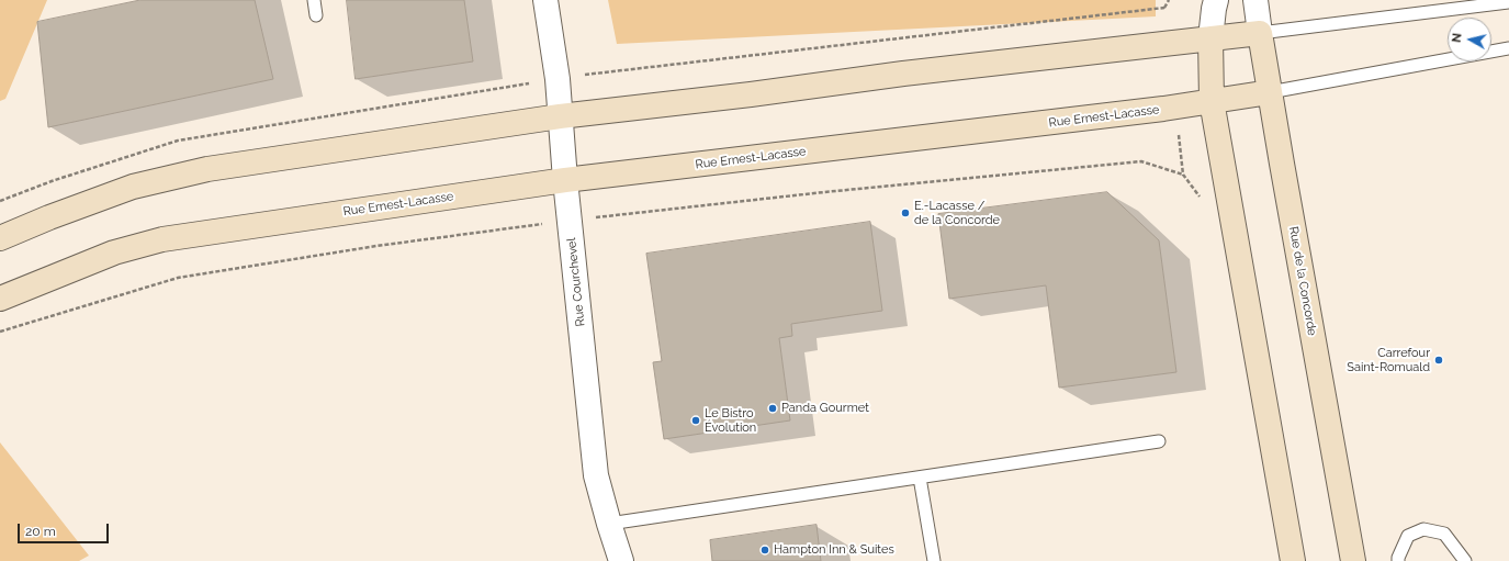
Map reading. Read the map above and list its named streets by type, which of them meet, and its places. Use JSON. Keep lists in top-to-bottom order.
{
  "streets": {
    "street": ["Rue Ernest-Lacasse", "Rue de la Concorde", "Rue Courchevel"]
  },
  "crossings": [
    ["Rue Ernest-Lacasse", "Rue de la Concorde"],
    ["Rue Ernest-Lacasse", "Rue Courchevel"]
  ],
  "places": [
    "E.-Lacasse / de la Concorde",
    "Carrefour Saint-Romuald",
    "Panda Gourmet",
    "Le Bistro Évolution",
    "Hampton Inn & Suites"
  ],
  "scale_bar": "20 m",
  "north": "left"
}
